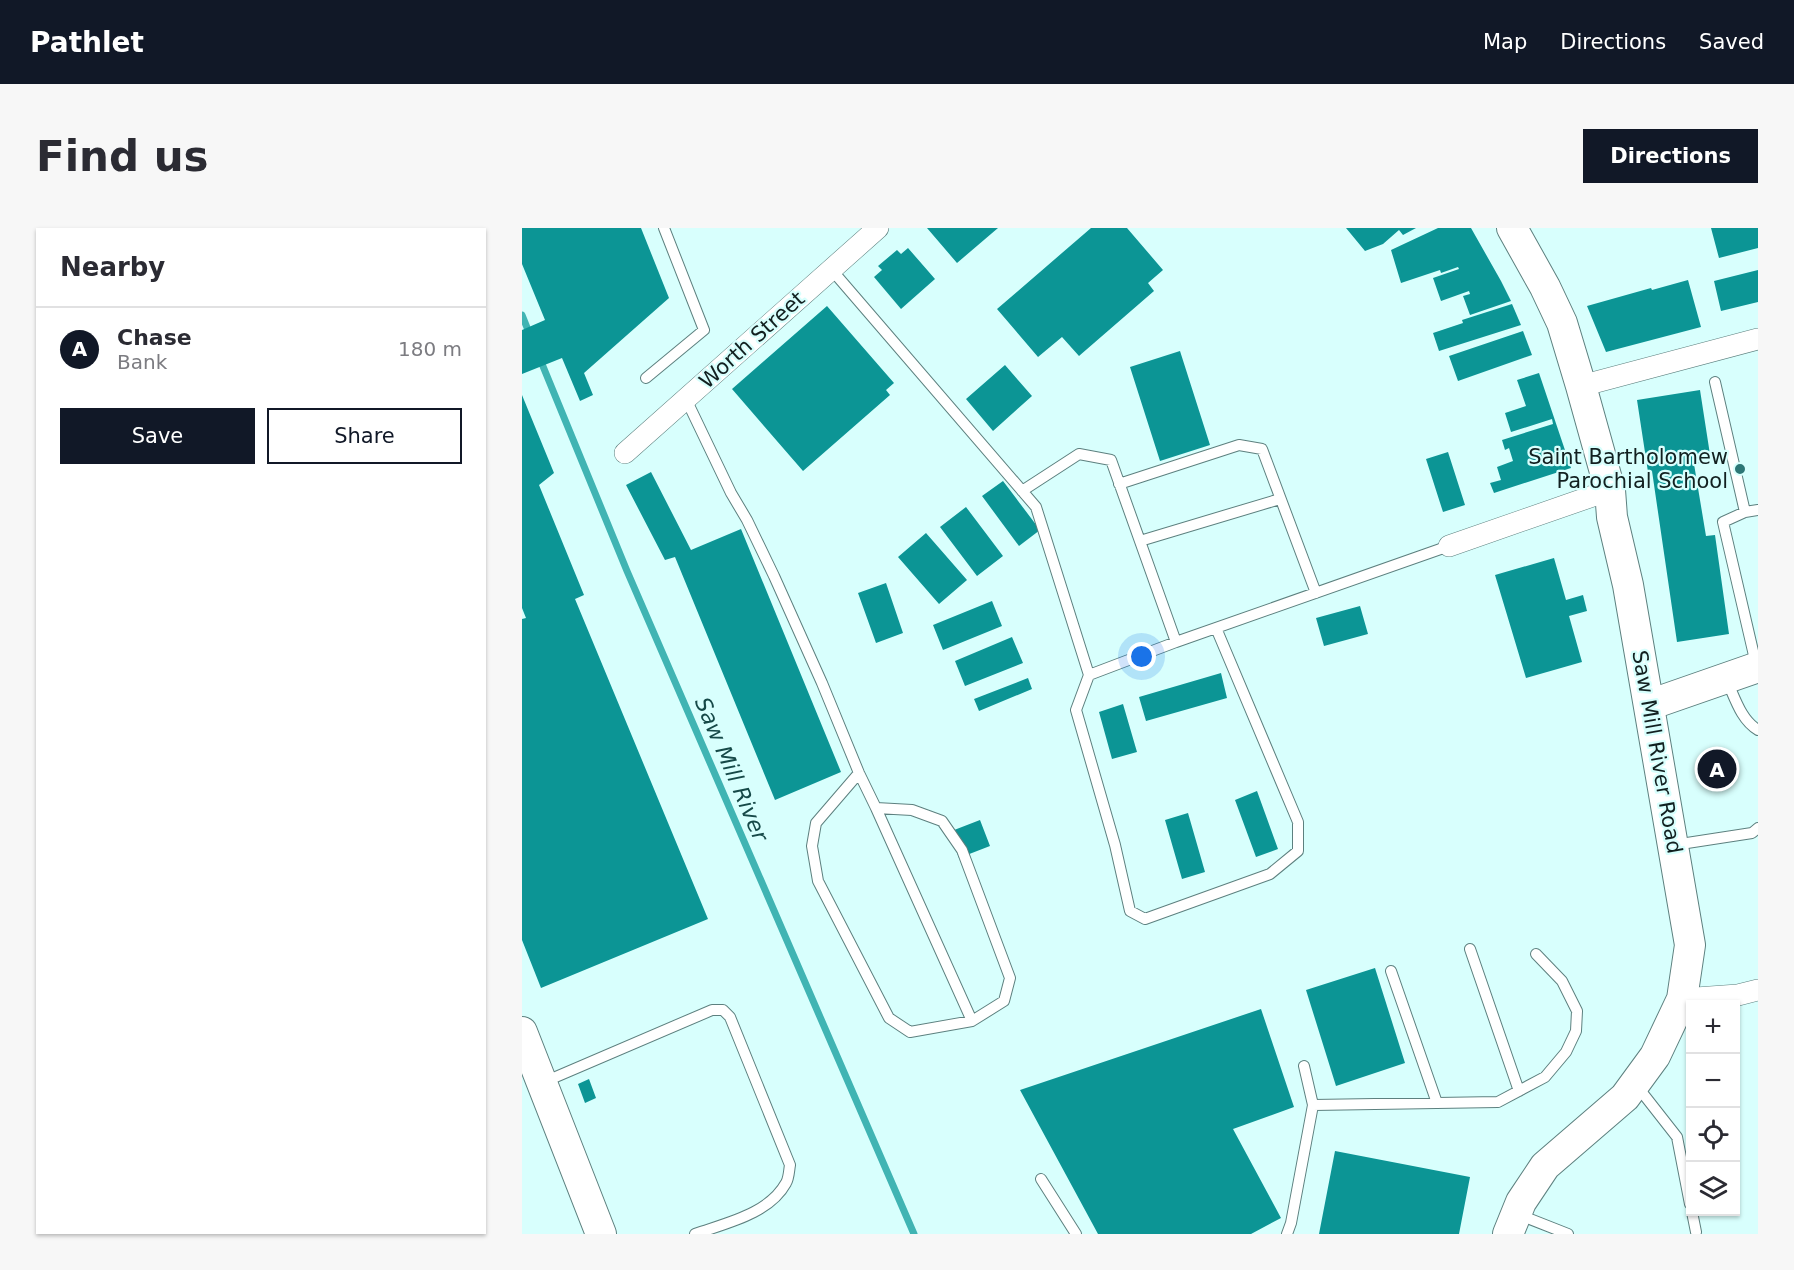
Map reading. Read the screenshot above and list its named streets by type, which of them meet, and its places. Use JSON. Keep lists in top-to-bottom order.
{
  "streets": {
    "main road": ["Saw Mill River Road"],
    "street": ["Worth Street"]
  },
  "water": ["Saw Mill River"],
  "places": ["Saint Bartholomew Parochial School"],
  "page": {
    "header": "Pathlet",
    "nav": ["Map", "Directions", "Saved"],
    "buttons": [
      "Directions",
      ["Save", "Share"]
    ],
    "title": "Find us",
    "heading": "Nearby",
    "list": [
      {
        "mark": "A",
        "name": "Chase",
        "note": "Bank",
        "value": "180 m"
      }
    ],
    "pins": "A",
    "map_buttons": ["+", "−"]
  }
}
